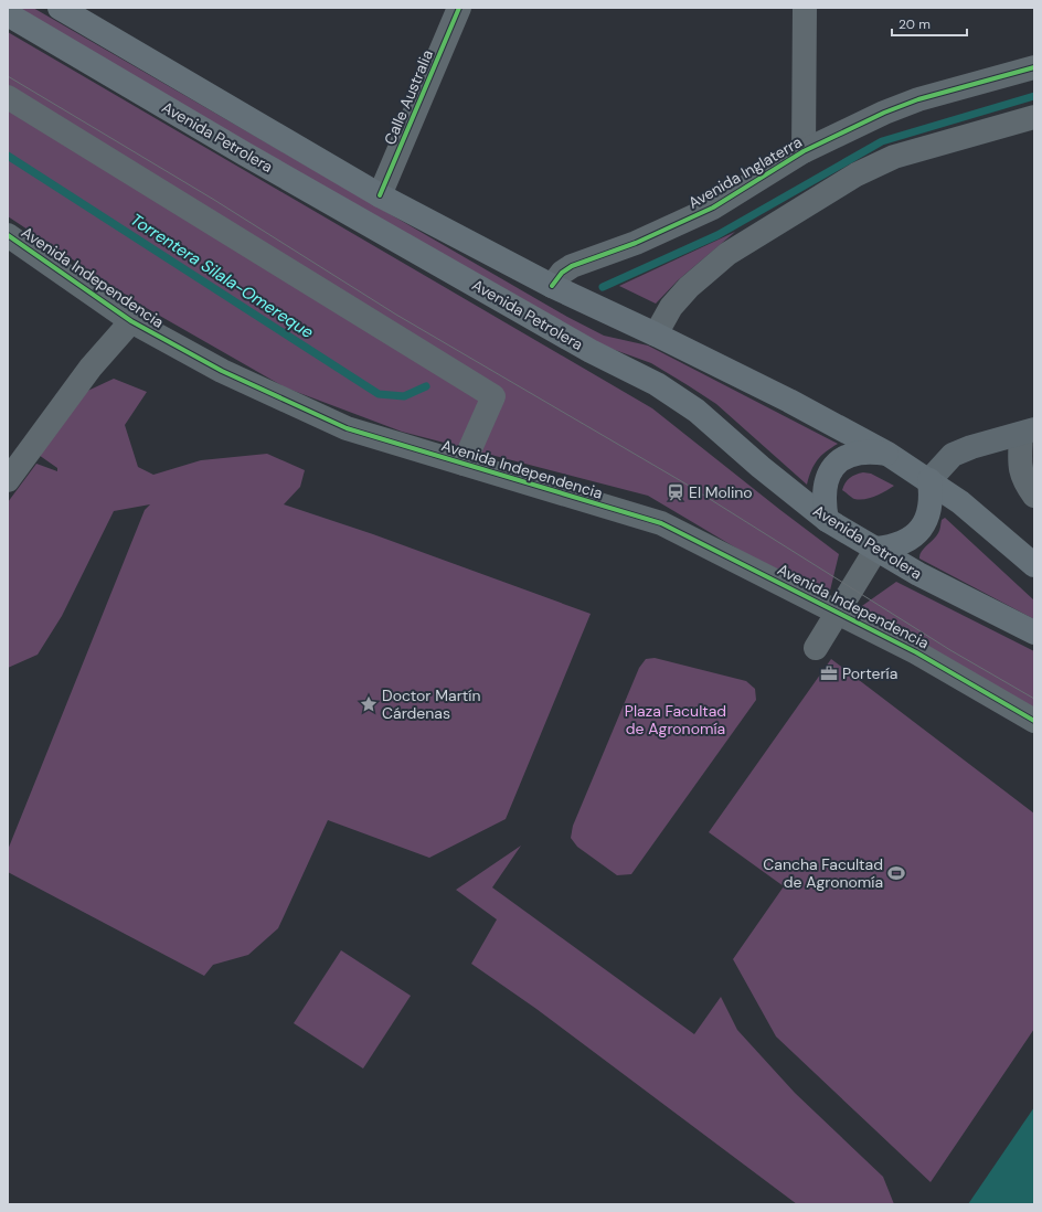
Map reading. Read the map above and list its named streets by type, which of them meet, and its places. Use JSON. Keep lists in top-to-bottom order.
{
  "streets": {
    "highway": ["Avenida Petrolera"],
    "street": ["Calle Australia", "Avenida Inglaterra", "Avenida Independencia"]
  },
  "crossings": [
    ["Calle Australia", "Avenida Petrolera"],
    ["Avenida Petrolera", "Avenida Inglaterra"]
  ],
  "water": ["Torrentera Silala-Omereque"],
  "parks": ["Plaza Facultad de Agronomía"],
  "places": {
    "station": ["El Molino"],
    "office": ["Portería"],
    "place": ["Doctor Martín Cárdenas"],
    "sports": ["Cancha Facultad de Agronomía"]
  },
  "scale_bar": "20 m"
}
